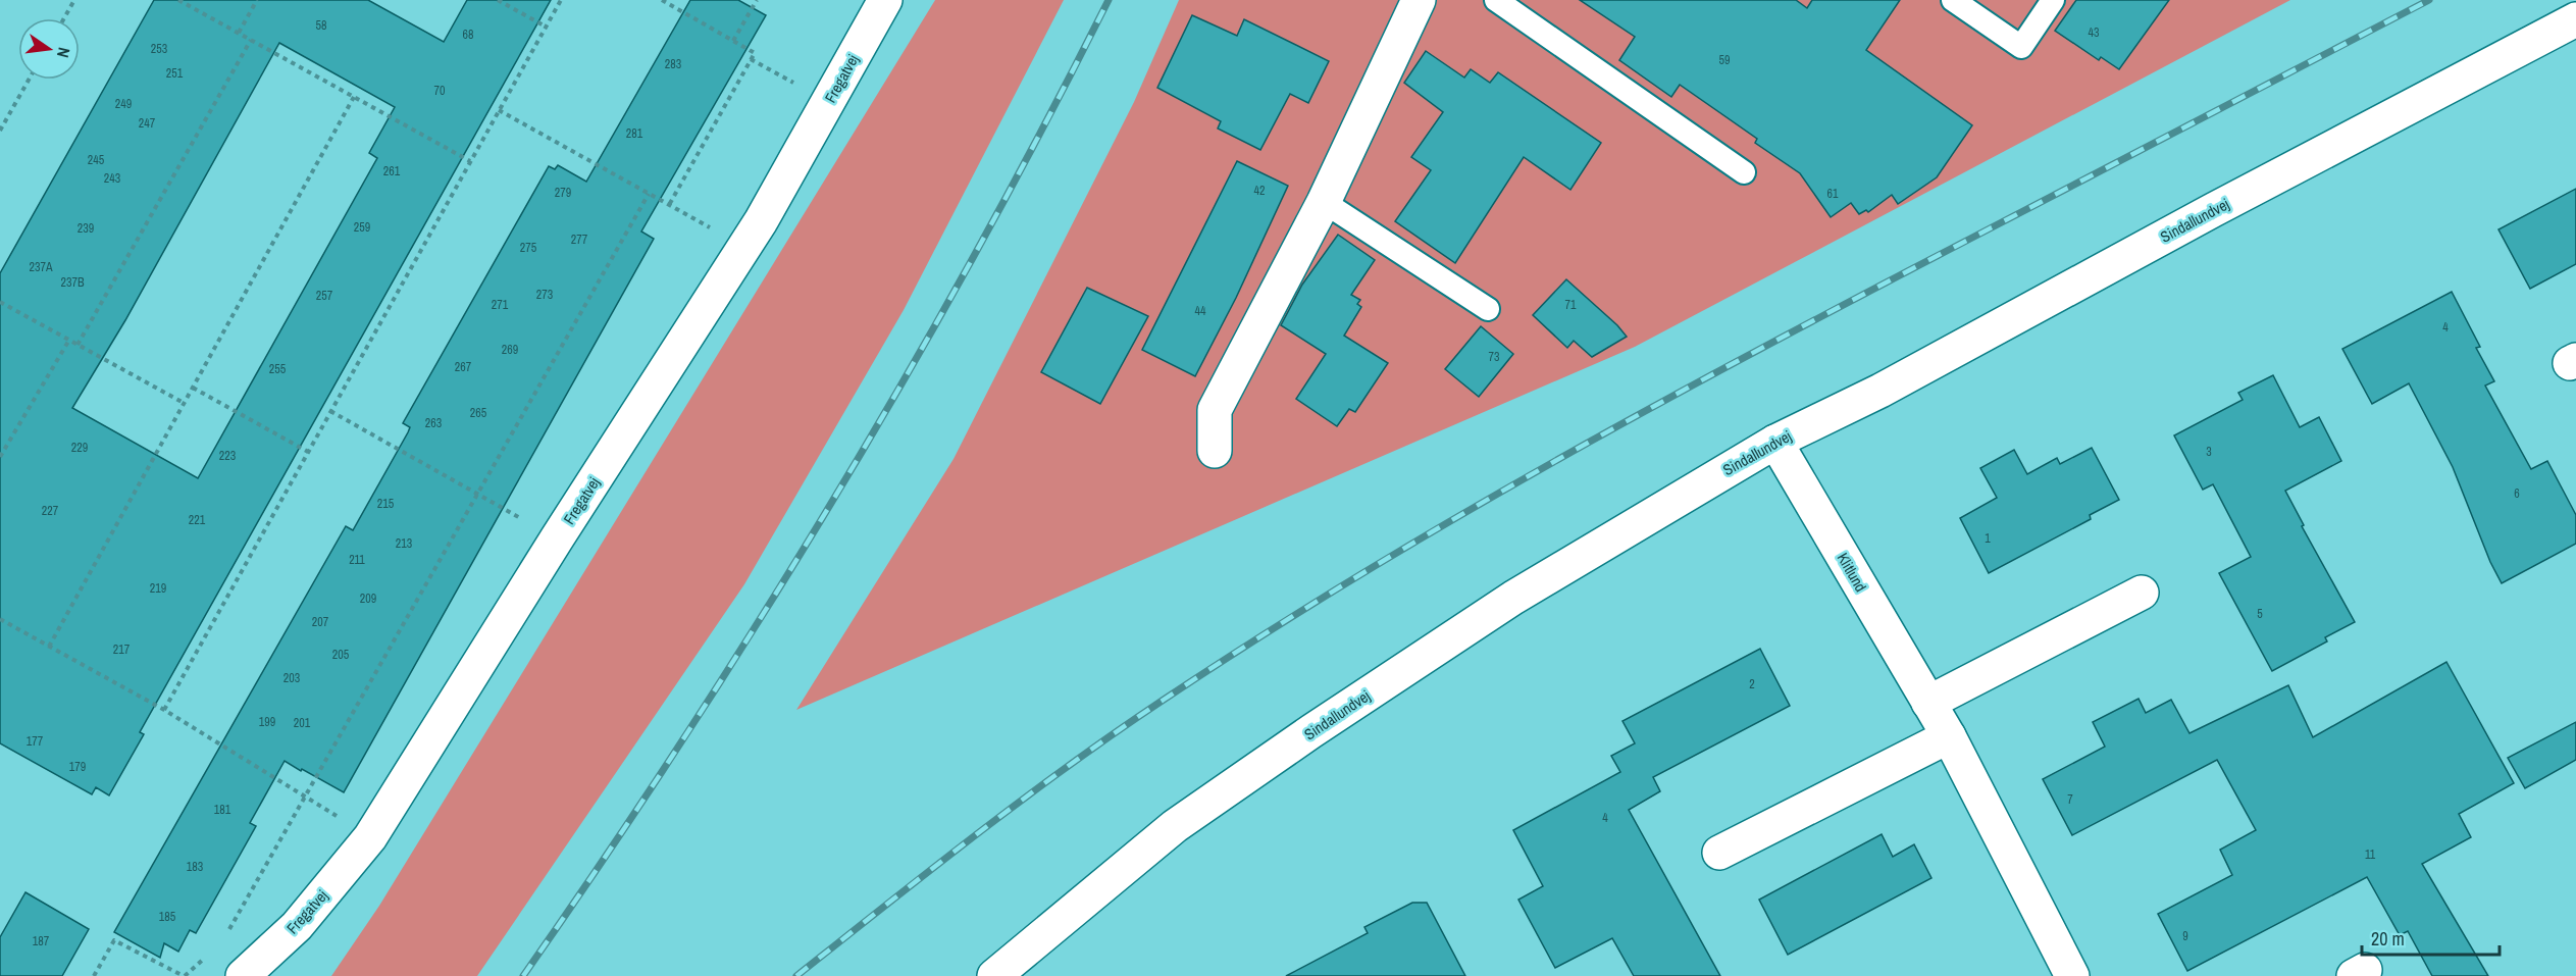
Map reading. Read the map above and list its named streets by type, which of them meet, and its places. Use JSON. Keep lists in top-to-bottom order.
{
  "streets": {
    "street": ["Fregatvej", "Sindallundvej", "Klitlund"]
  },
  "crossings": [
    ["Sindallundvej", "Klitlund"]
  ],
  "house_numbers": [
    "58",
    "43",
    "68",
    "253",
    "59",
    "283",
    "251",
    "70",
    "249",
    "247",
    "281",
    "245",
    "261",
    "243",
    "42",
    "279",
    "61",
    "259",
    "239",
    "277",
    "275",
    "237A",
    "237B",
    "273",
    "257",
    "271",
    "71",
    "44",
    "4",
    "269",
    "73",
    "267",
    "255",
    "265",
    "263",
    "229",
    "3",
    "223",
    "6",
    "215",
    "227",
    "221",
    "1",
    "213",
    "211",
    "219",
    "209",
    "5",
    "207",
    "217",
    "205",
    "203",
    "2",
    "199",
    "201",
    "177",
    "179",
    "7",
    "181",
    "4",
    "11",
    "183",
    "185",
    "9",
    "187"
  ],
  "scale_bar": "20 m",
  "north": "right"
}
